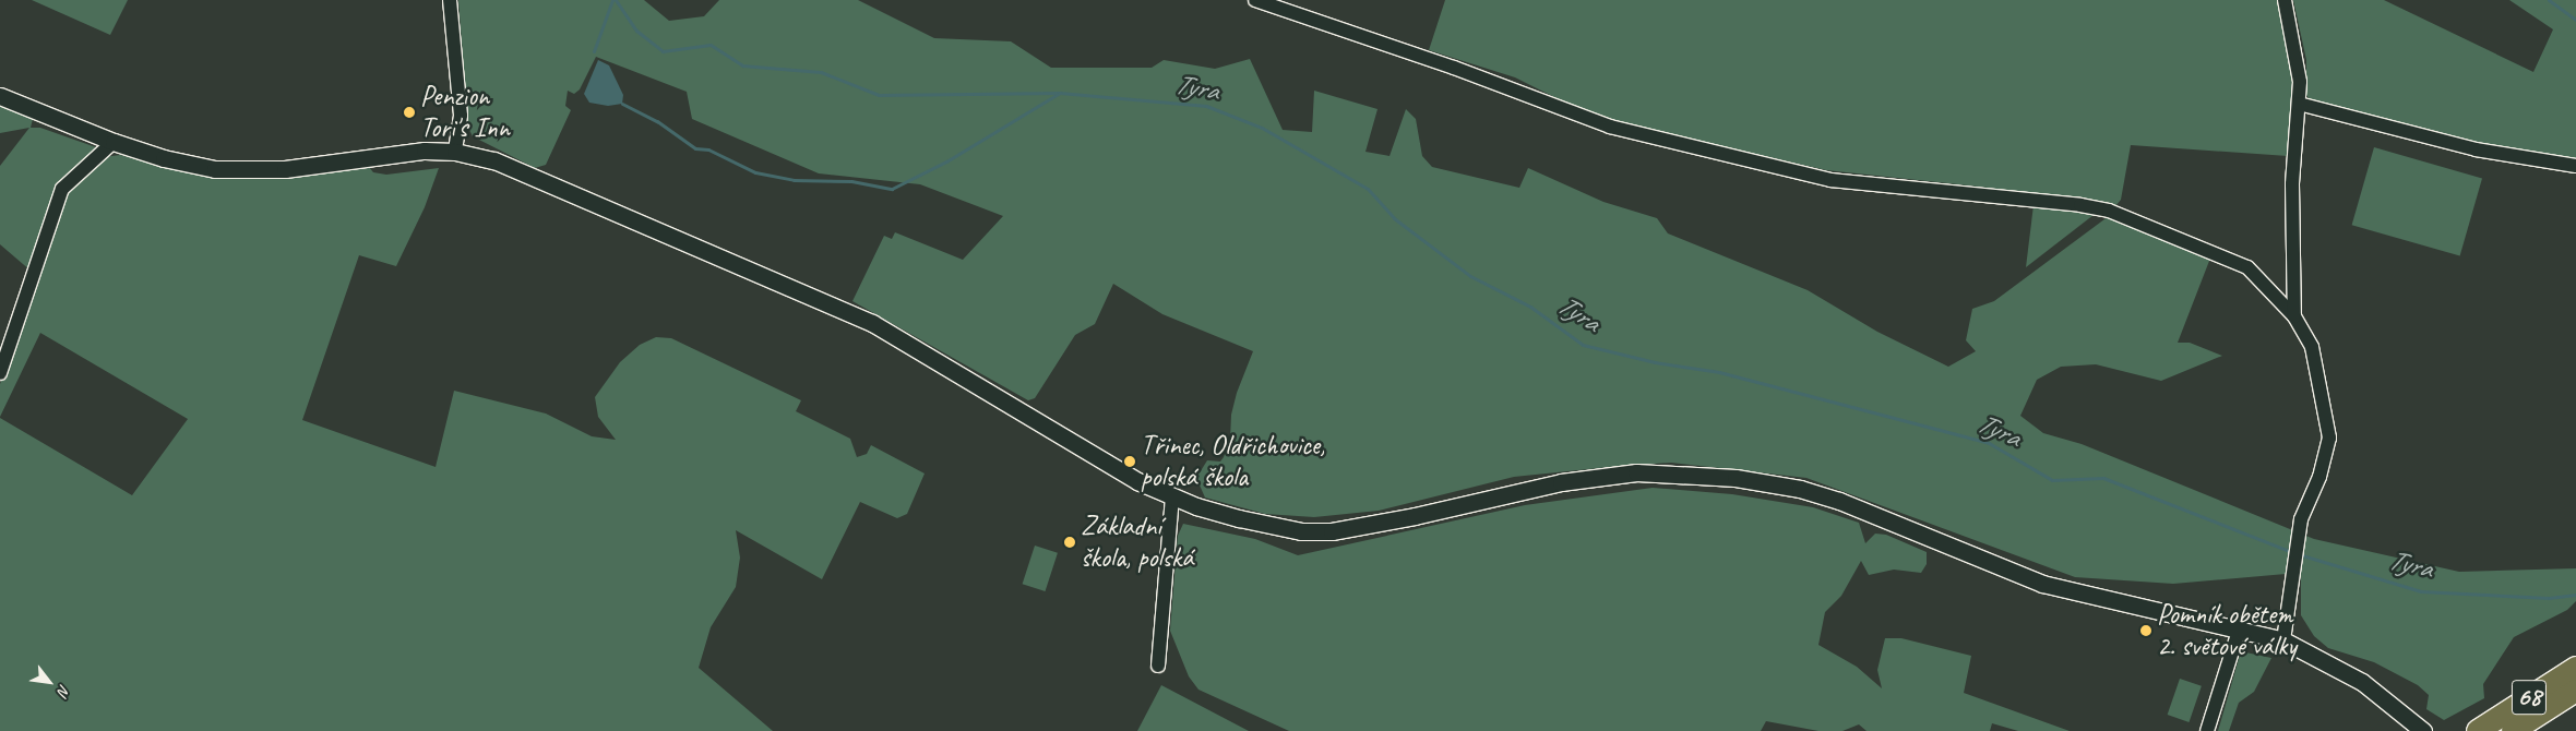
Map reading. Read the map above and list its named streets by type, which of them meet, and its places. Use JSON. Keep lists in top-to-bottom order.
{
  "streets": {
    "highway": ["68"]
  },
  "water": ["Tyra"],
  "places": [
    "Penzion Tori's Inn",
    "Třinec, Oldřichovice, polská škola",
    "Základní škola, polská",
    "Pomník obětem 2. světové války"
  ],
  "north": "bottom right"
}
